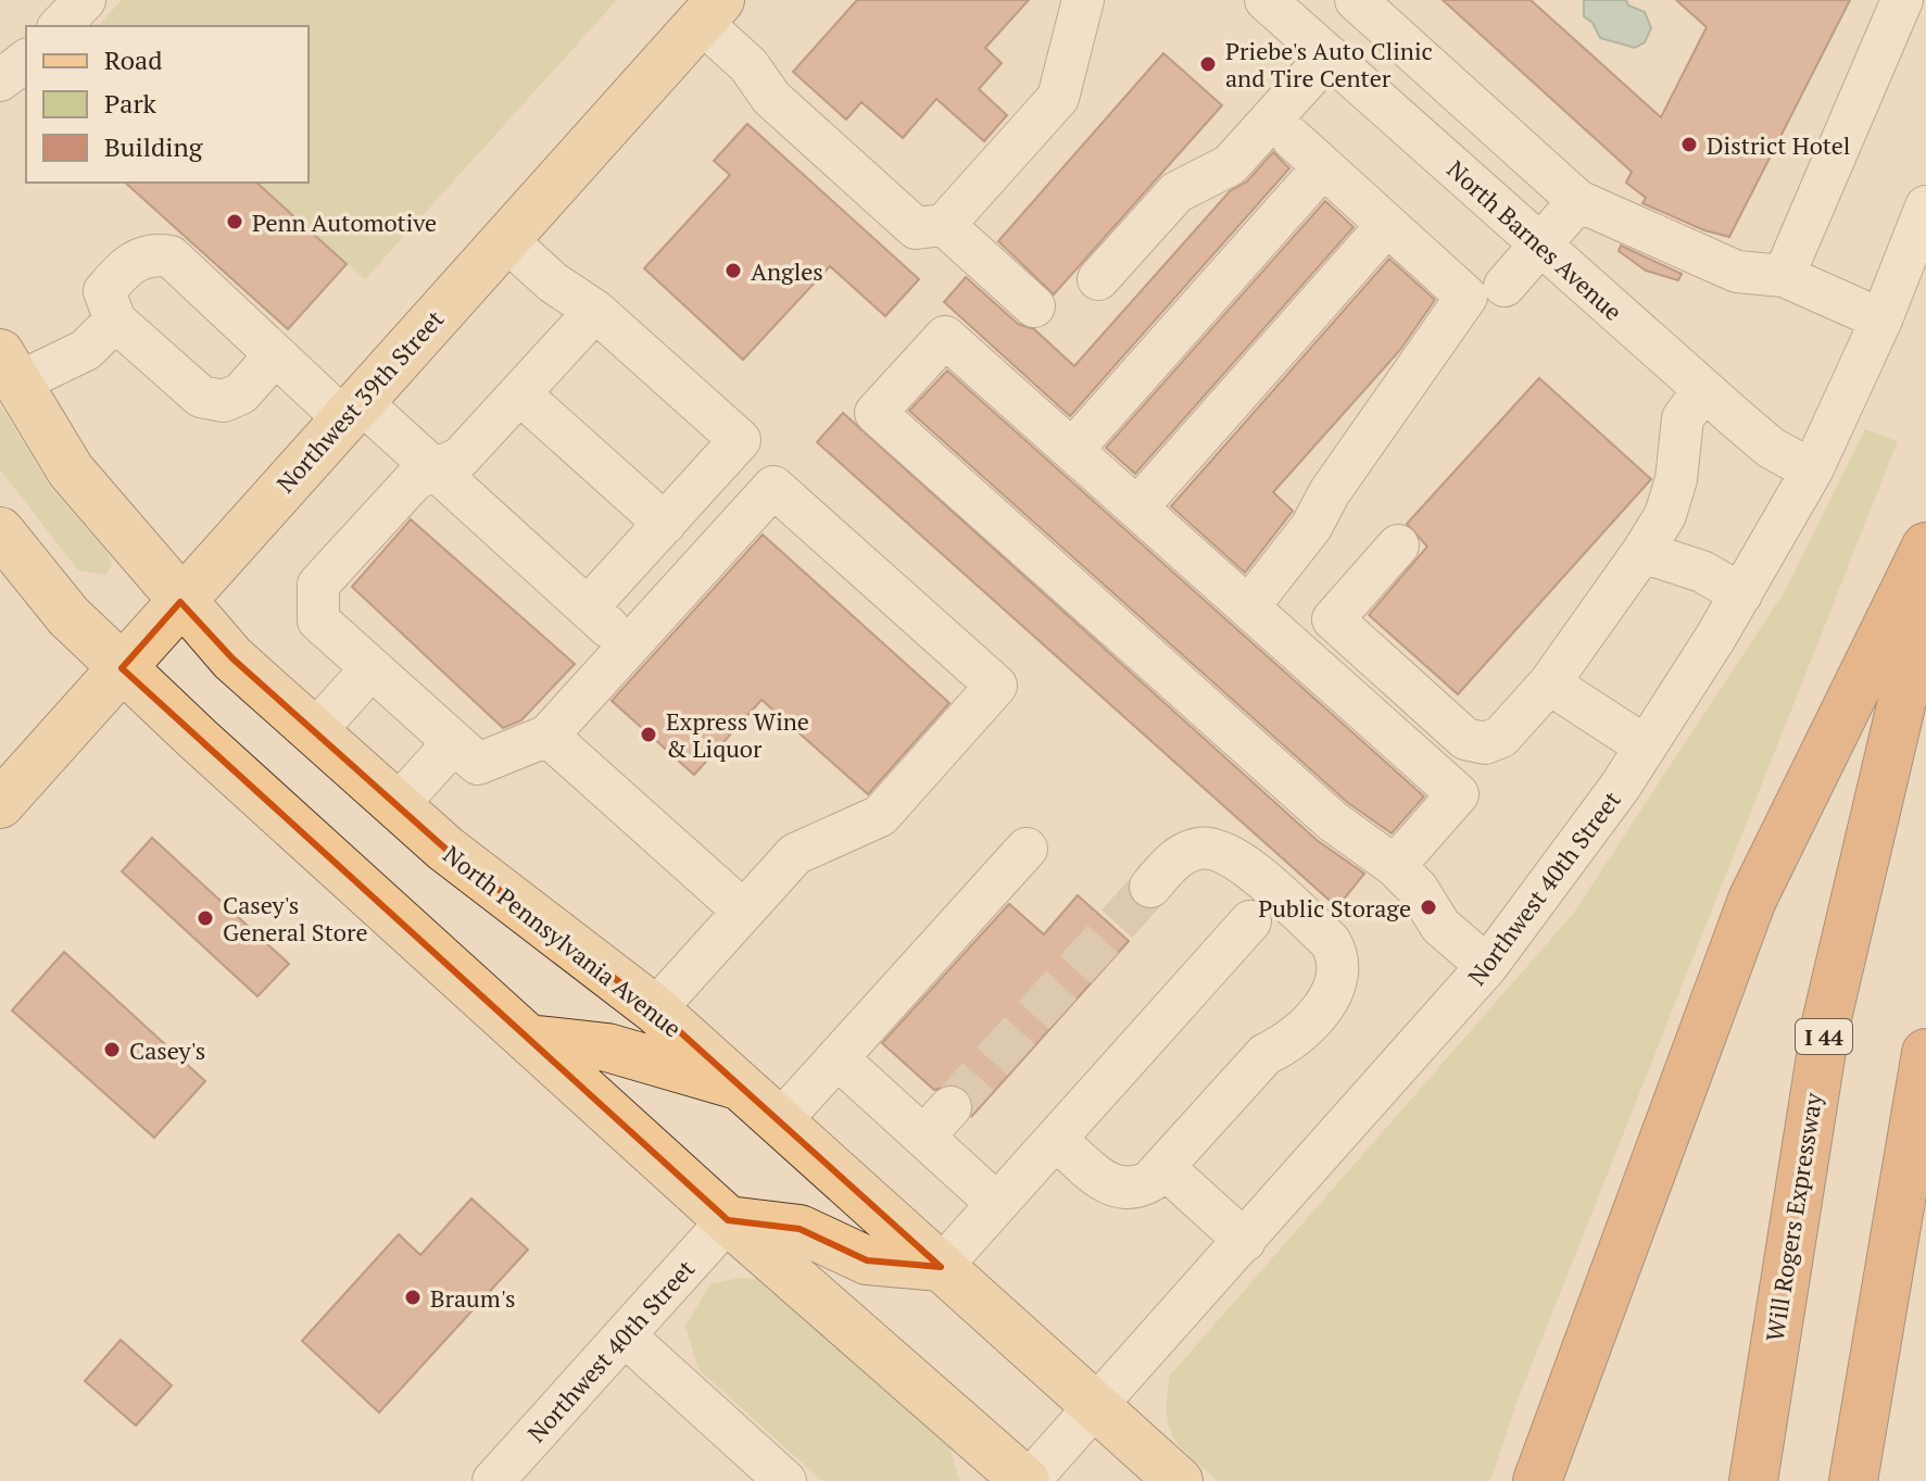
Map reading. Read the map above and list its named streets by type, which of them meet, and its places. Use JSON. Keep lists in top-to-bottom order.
{
  "streets": {
    "highway": ["I 44", "Will Rogers Expressway"],
    "main road": ["Northwest 39th Street", "North Pennsylvania Avenue"],
    "street": ["North Barnes Avenue", "Northwest 40th Street"]
  },
  "crossings": [
    ["North Barnes Avenue", "Northwest 40th Street"],
    ["Northwest 39th Street", "North Pennsylvania Avenue"],
    ["Northwest 40th Street", "North Pennsylvania Avenue"]
  ],
  "places": [
    "Priebe's Auto Clinic and Tire Center",
    "District Hotel",
    "Penn Automotive",
    "Angles",
    "Express Wine & Liquor",
    "Public Storage",
    "Casey's General Store",
    "Casey's",
    "Braum's"
  ],
  "legend": ["Road", "Park", "Building"]
}
